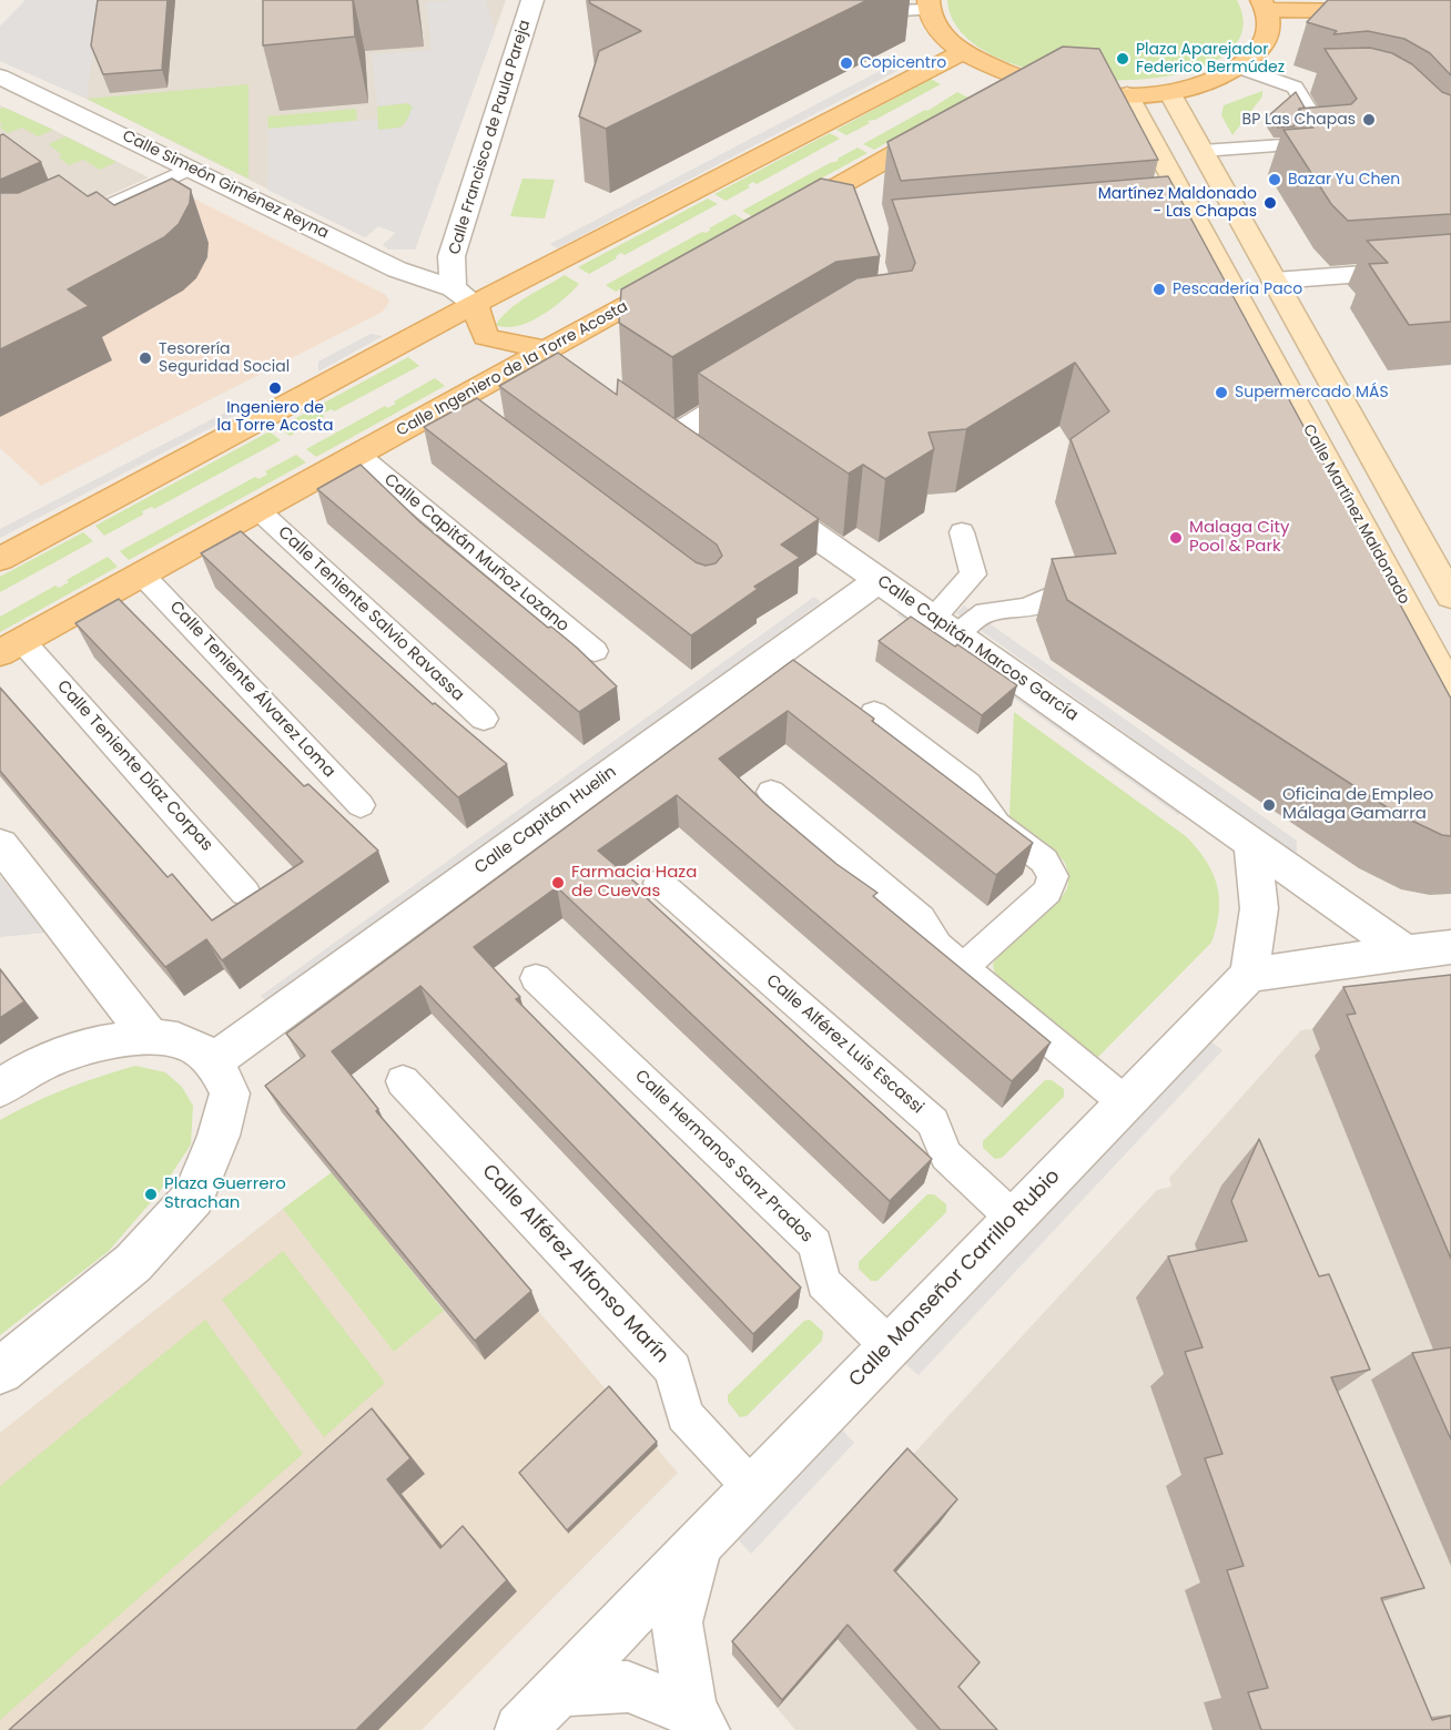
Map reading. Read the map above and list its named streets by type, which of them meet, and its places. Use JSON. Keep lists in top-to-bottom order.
{
  "streets": {
    "main road": ["Calle Ingeniero de la Torre Acosta", "Calle Martínez Maldonado"],
    "street": [
      "Calle Francisco de Paula Pareja",
      "Calle Simeón Giménez Reyna",
      "Calle Capitán Marcos García",
      "Calle Capitán Huelin",
      "Calle Monseñor Carrillo Rubio"
    ],
    "lane": [
      "Calle Capitán Muñoz Lozano",
      "Calle Teniente Salvio Ravassa",
      "Calle Teniente Álvarez Loma",
      "Calle Teniente Díaz Corpas",
      "Calle Alférez Luis Escassi",
      "Calle Hermanos Sanz Prados",
      "Calle Alférez Alfonso Marín"
    ]
  },
  "crossings": [
    ["Calle Francisco de Paula Pareja", "Calle Simeón Giménez Reyna"],
    ["Calle Ingeniero de la Torre Acosta", "Calle Capitán Muñoz Lozano"],
    ["Calle Ingeniero de la Torre Acosta", "Calle Teniente Salvio Ravassa"],
    ["Calle Ingeniero de la Torre Acosta", "Calle Teniente Álvarez Loma"],
    ["Calle Ingeniero de la Torre Acosta", "Calle Teniente Díaz Corpas"],
    ["Calle Capitán Marcos García", "Calle Capitán Huelin"],
    ["Calle Alférez Luis Escassi", "Calle Monseñor Carrillo Rubio"],
    ["Calle Hermanos Sanz Prados", "Calle Monseñor Carrillo Rubio"],
    ["Calle Alférez Alfonso Marín", "Calle Monseñor Carrillo Rubio"]
  ],
  "places": [
    "Plaza Aparejador Federico Bermúdez",
    "Copicentro",
    "BP Las Chapas",
    "Bazar Yu Chen",
    "Martínez Maldonado - Las Chapas",
    "Pescadería Paco",
    "Tesorería Seguridad Social",
    "Ingeniero de la Torre Acosta",
    "Supermercado MÁS",
    "Malaga City Pool & Park",
    "Oficina de Empleo Málaga Gamarra",
    "Farmacia Haza de Cuevas",
    "Plaza Guerrero Strachan"
  ]
}
